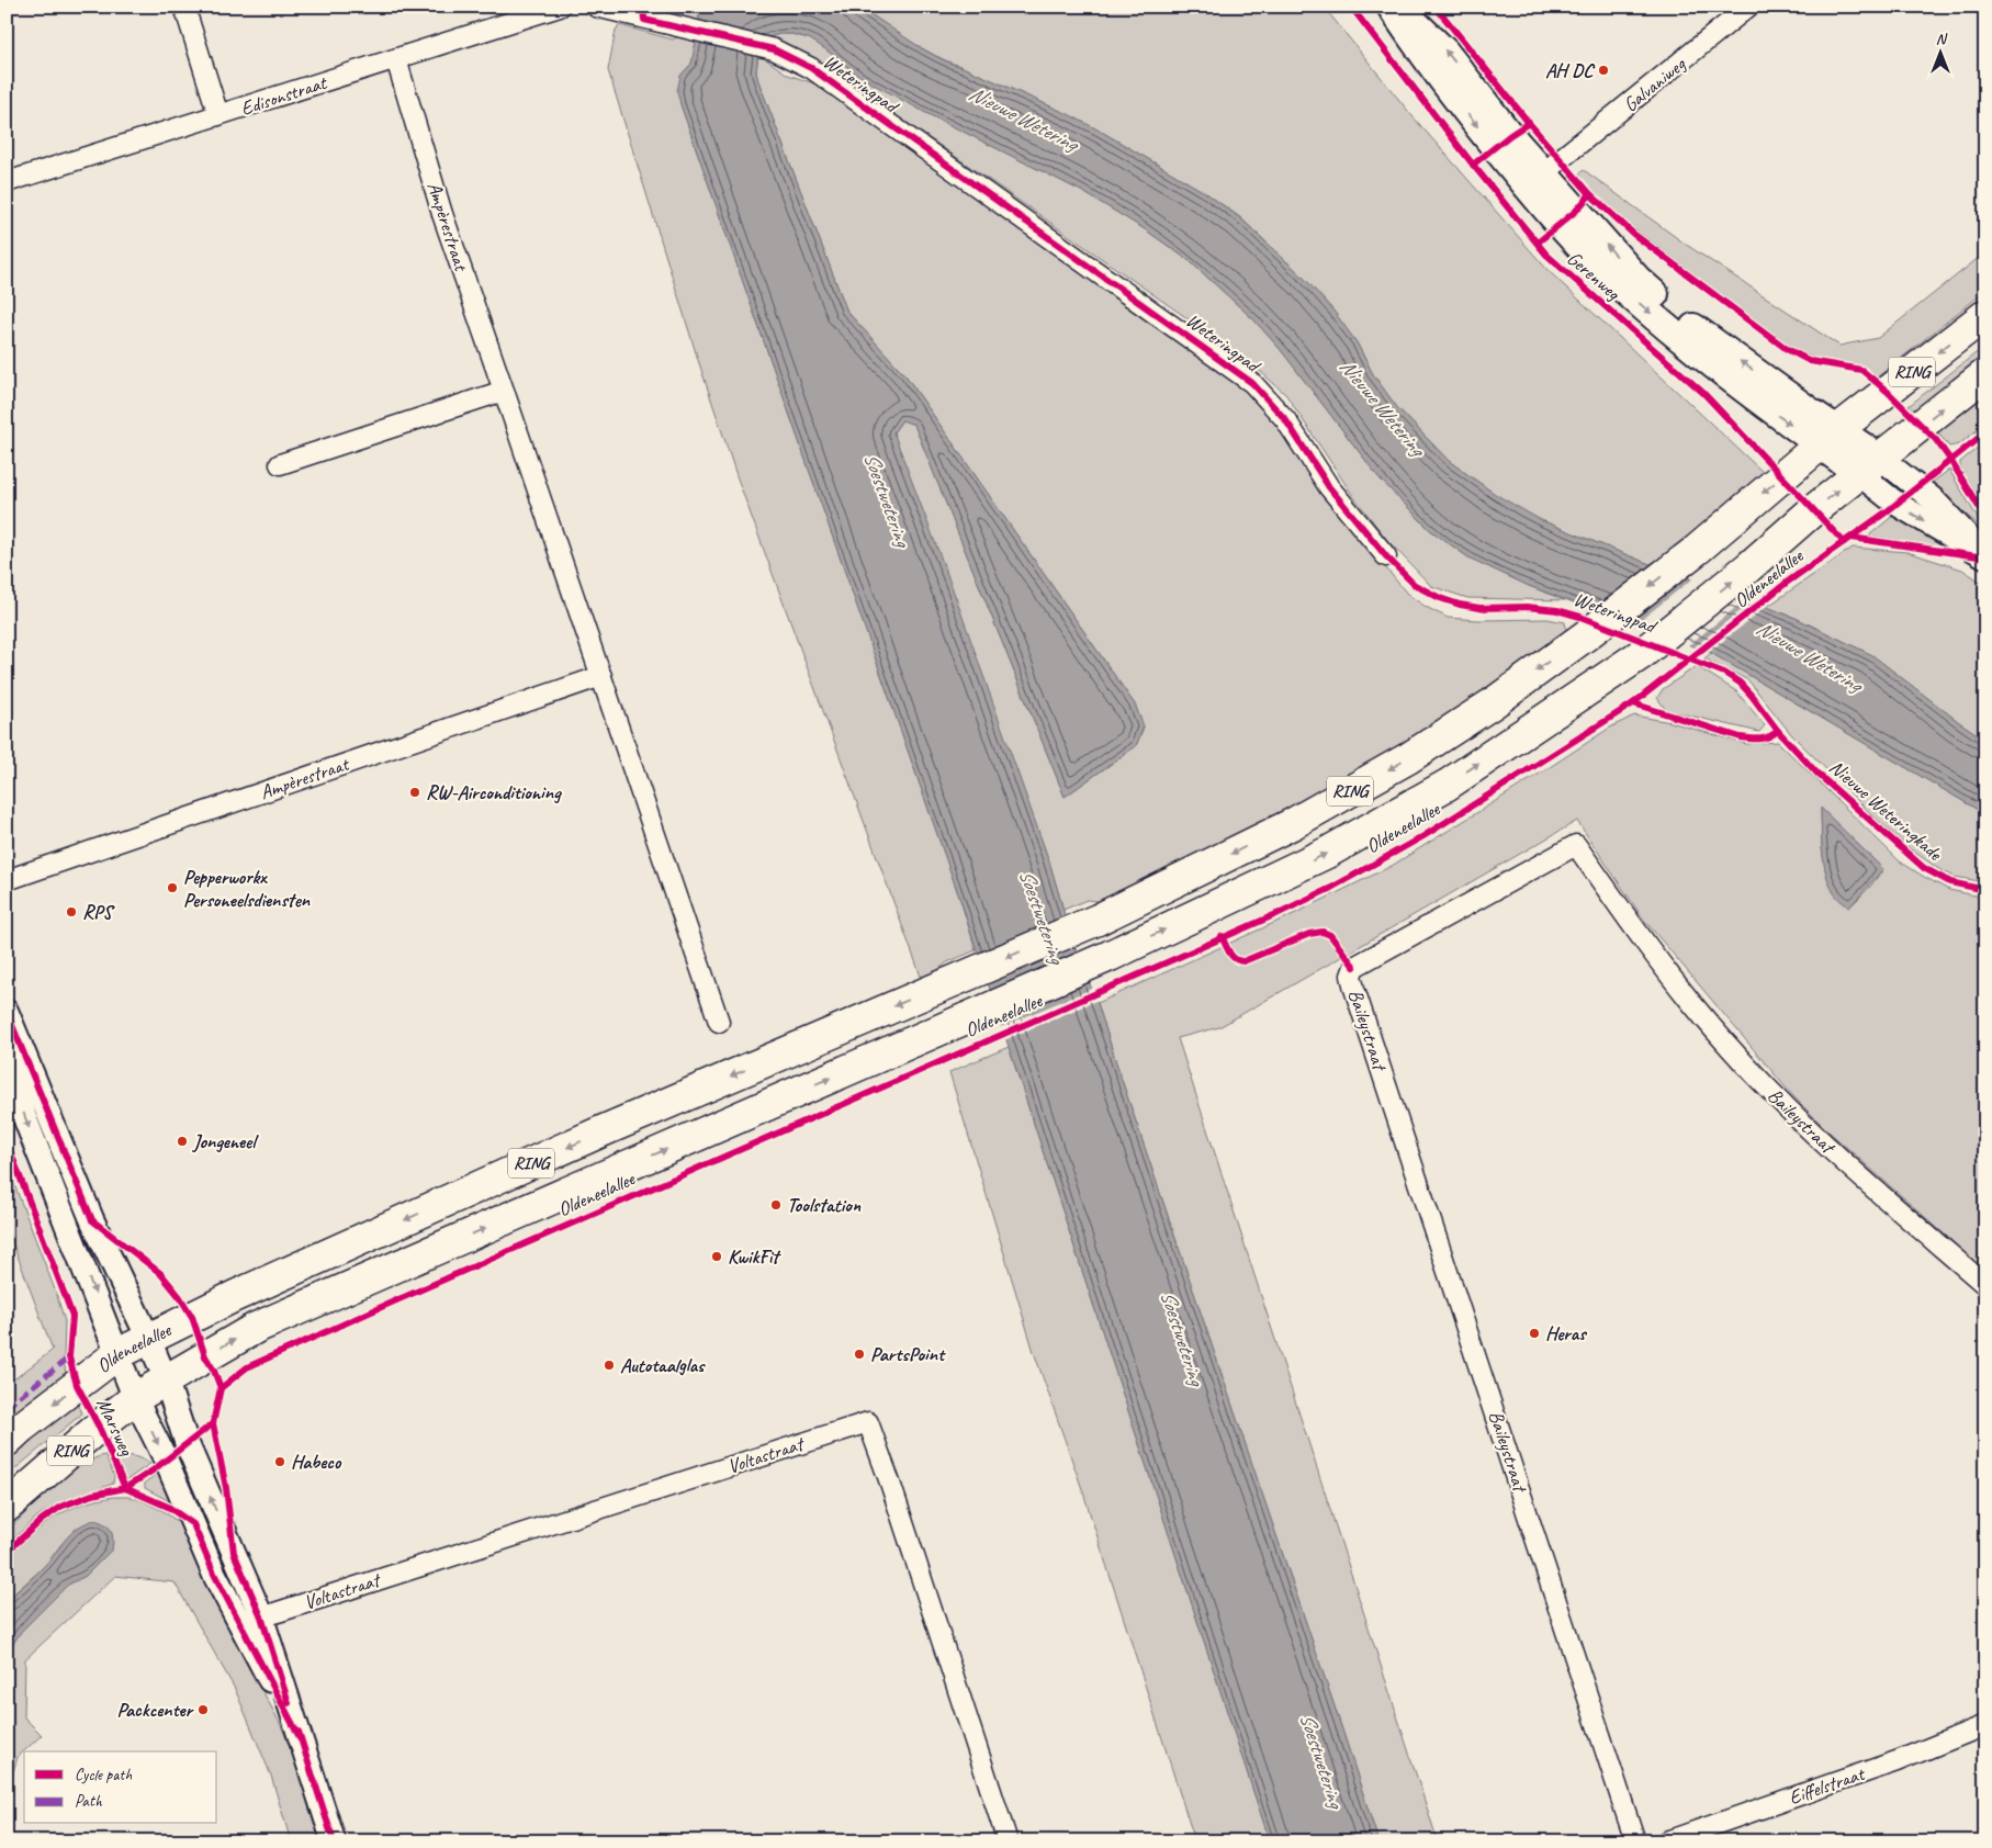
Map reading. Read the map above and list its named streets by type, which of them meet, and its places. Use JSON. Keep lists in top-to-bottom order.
{
  "streets": {
    "main road": ["Gerenweg", "RING", "Oldeneelallee"],
    "street": [
      "Weteringpad",
      "Galvaniweg",
      "Edisonstraat",
      "Ampèrestraat",
      "Baileystraat",
      "Marsweg",
      "Voltastraat",
      "Eiffelstraat"
    ],
    "cycle path": ["Nieuwe Weteringkade"]
  },
  "crossings": [
    ["Galvaniweg", "Gerenweg"],
    ["Edisonstraat", "Ampèrestraat"],
    ["Gerenweg", "Oldeneelallee"],
    ["Oldeneelallee", "Marsweg"],
    ["Marsweg", "Voltastraat"]
  ],
  "water": ["Nieuwe Wetering", "Soestwetering"],
  "places": [
    "AH DC",
    "RW-Airconditioning",
    "Pepperworkx Personeelsdiensten",
    "RPS",
    "Jongeneel",
    "Toolstation",
    "KwikFit",
    "Heras",
    "PartsPoint",
    "Autotaalglas",
    "Habeco",
    "Packcenter"
  ],
  "legend": ["Cycle path", "Path"],
  "north": "top"
}
